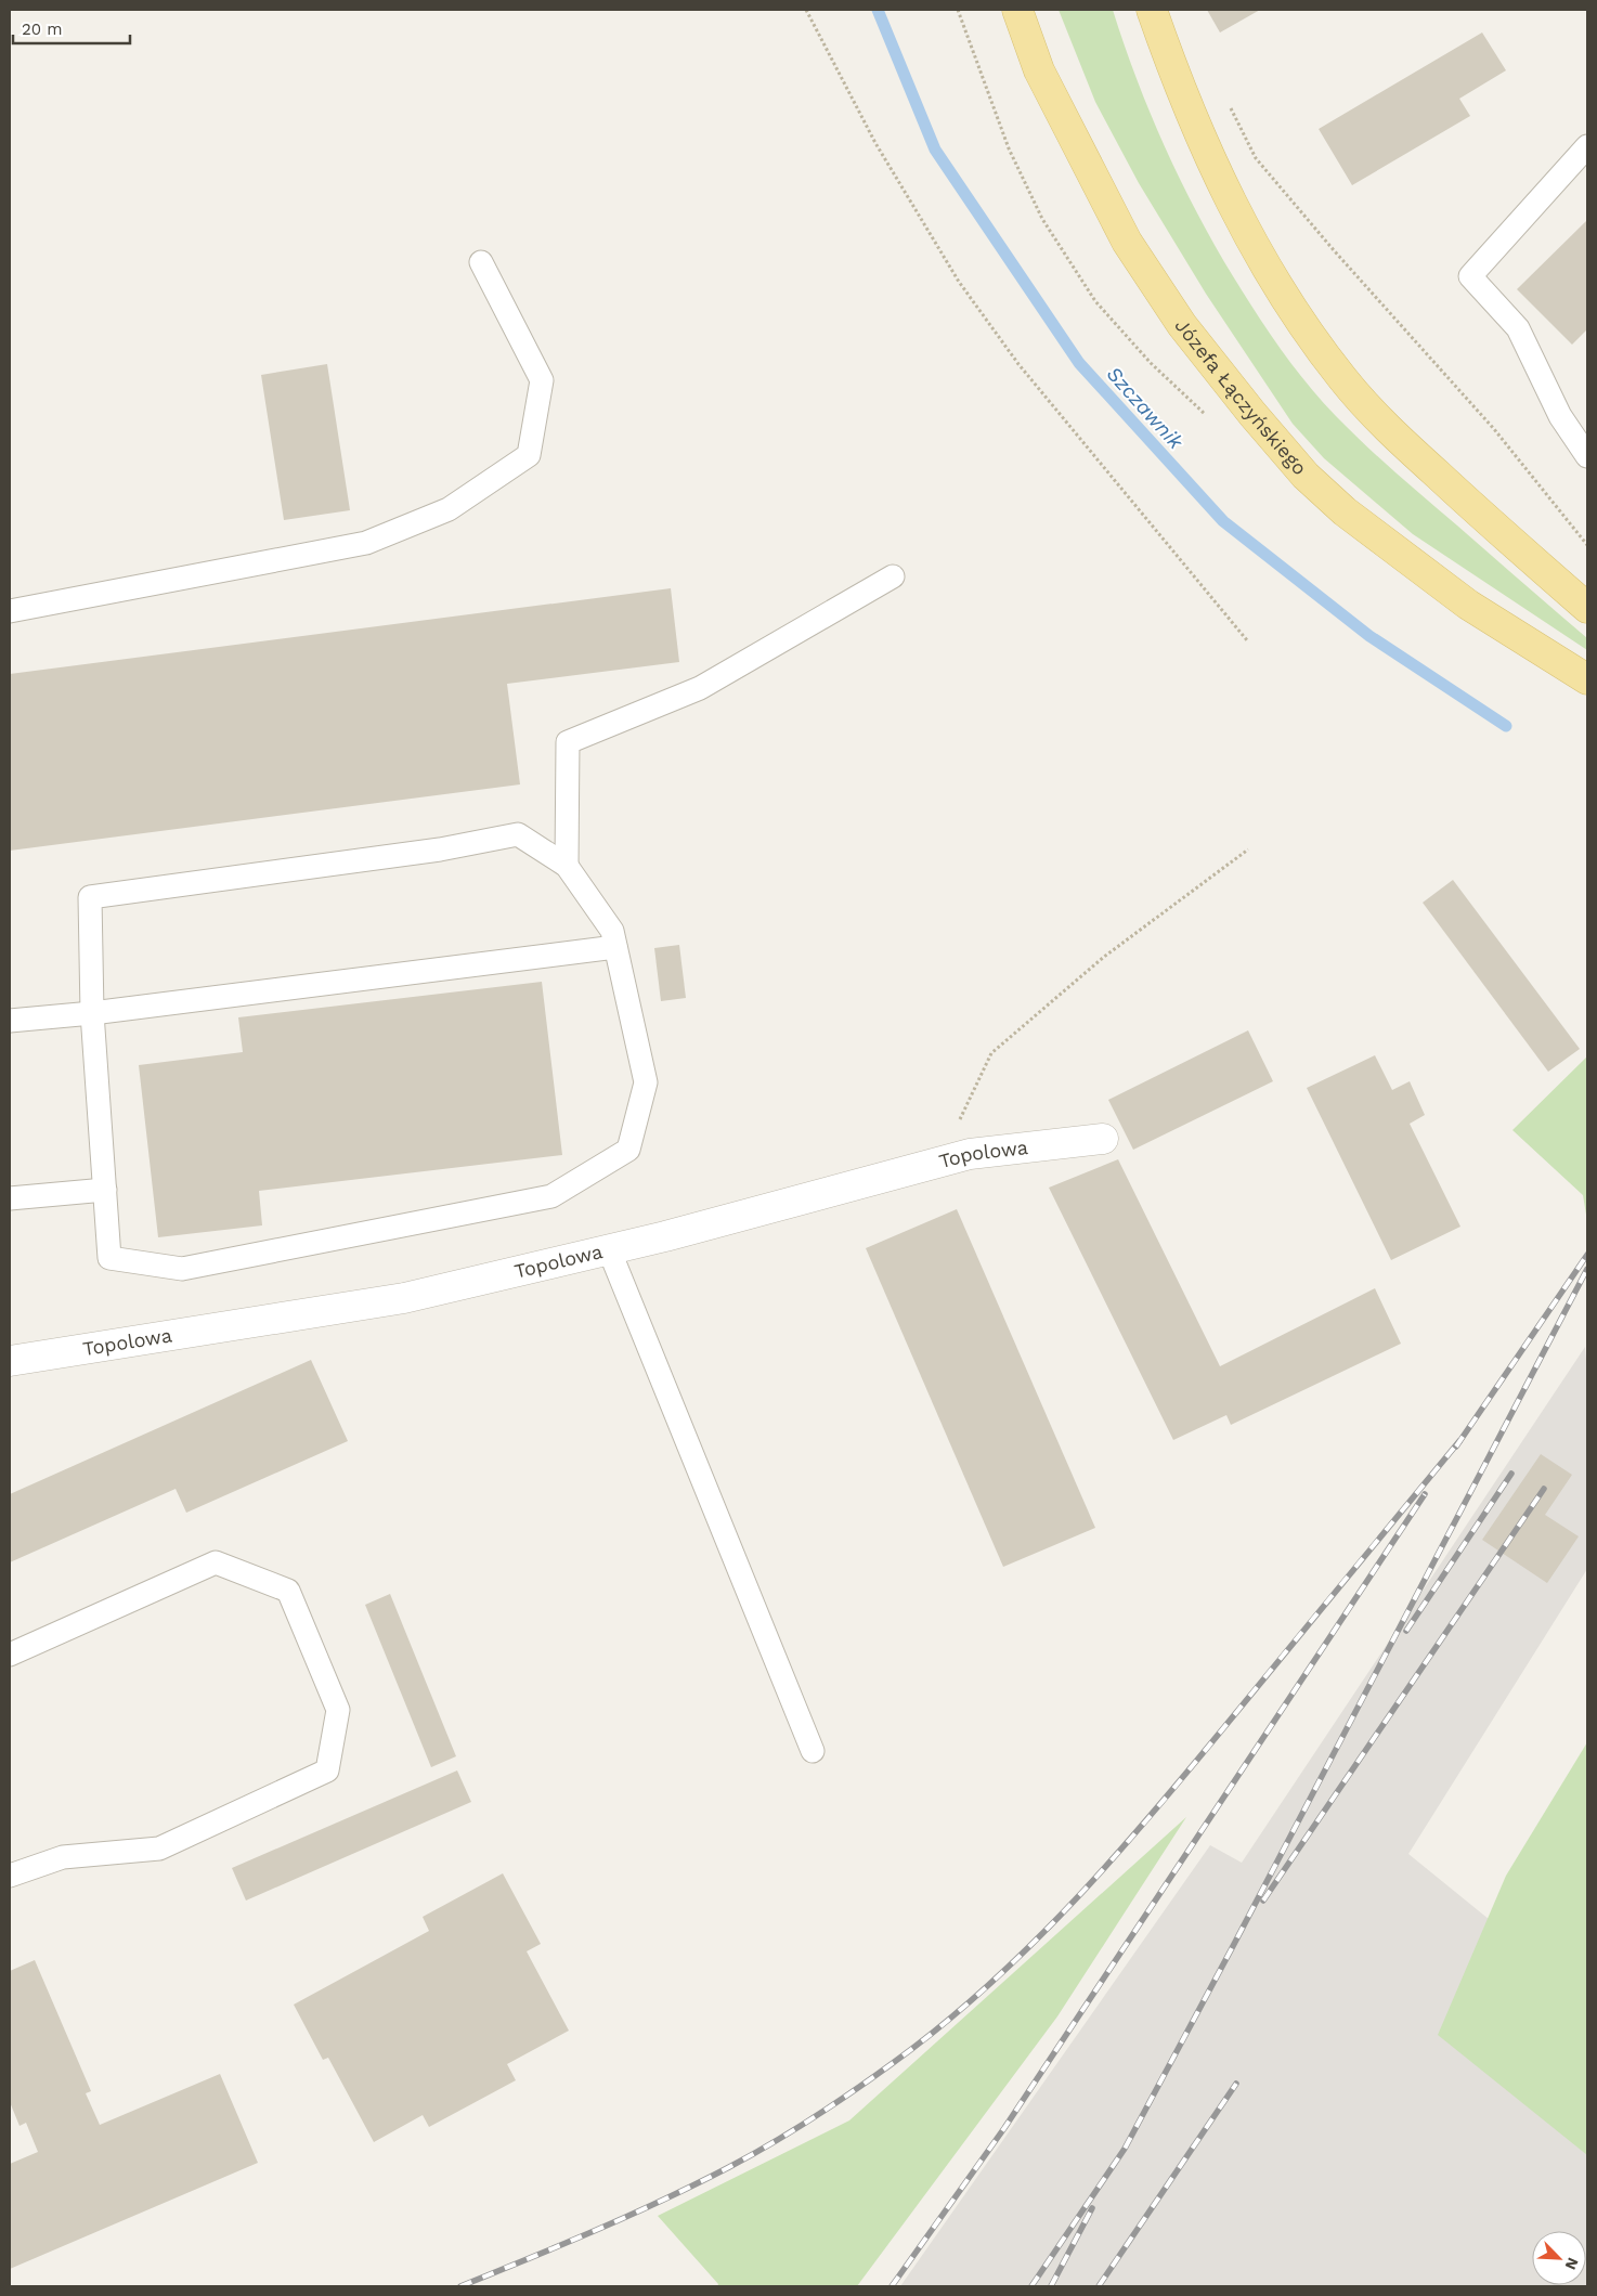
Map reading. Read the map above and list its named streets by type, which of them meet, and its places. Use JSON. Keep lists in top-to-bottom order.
{
  "streets": {
    "main road": ["Józefa Łączyńskiego"],
    "street": ["Topolowa"]
  },
  "water": ["Szczawnik"],
  "scale_bar": "20 m",
  "north": "bottom right"
}
